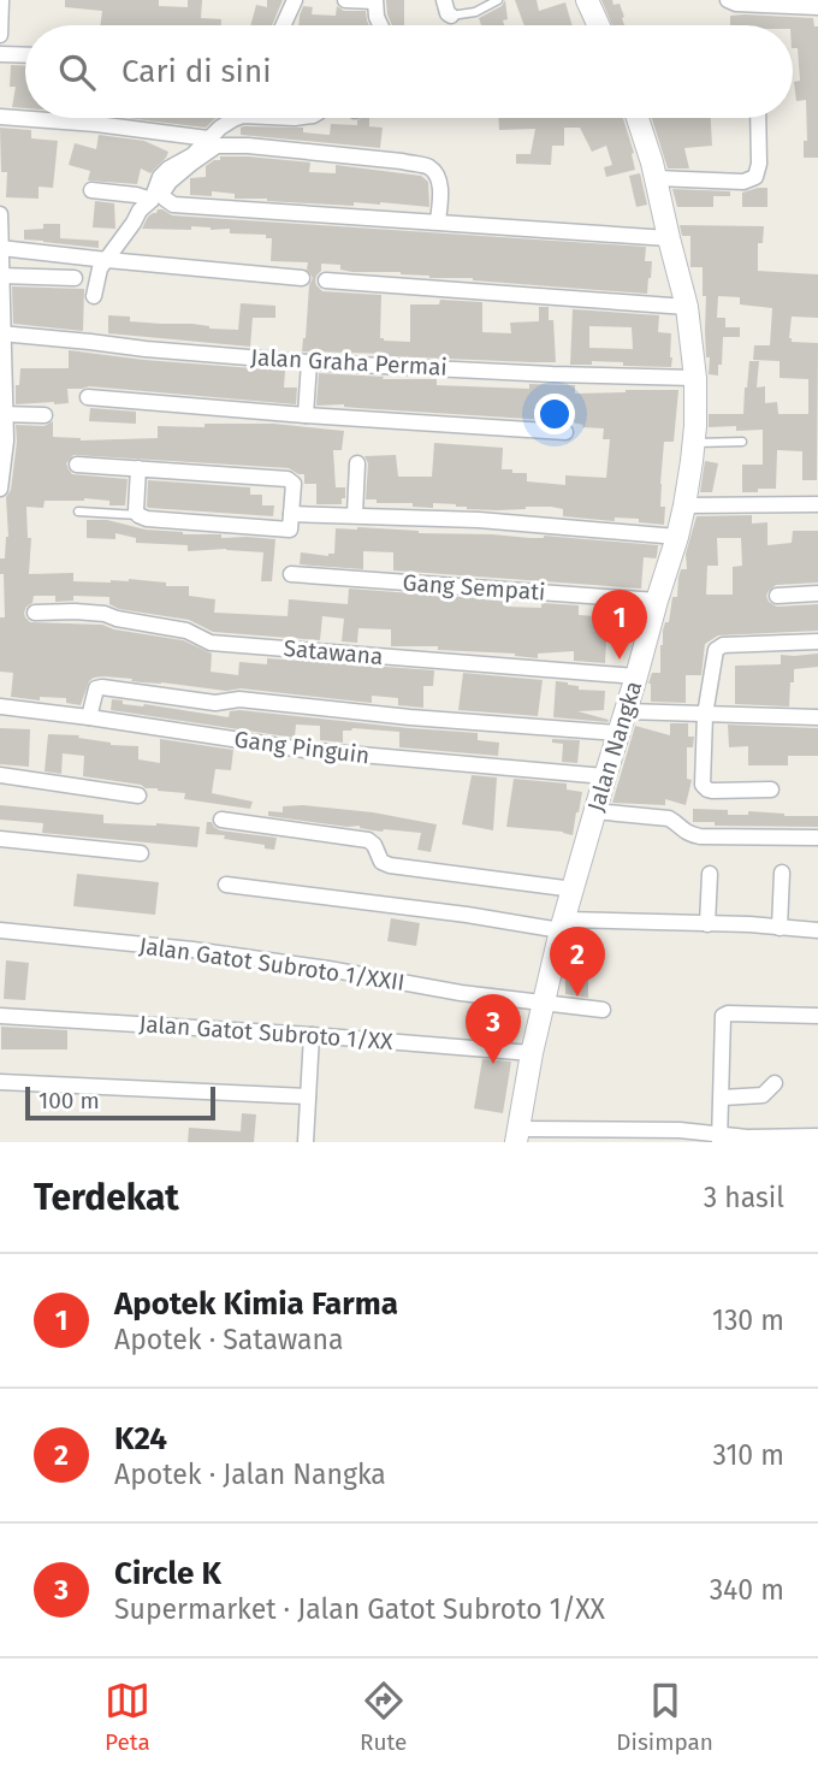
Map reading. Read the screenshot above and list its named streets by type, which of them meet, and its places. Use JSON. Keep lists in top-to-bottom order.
{
  "streets": {
    "main road": ["Jalan Nangka"],
    "street": [
      "Jalan Graha Permai",
      "Gang Sempati",
      "Satawana",
      "Gang Pinguin",
      "Jalan Gatot Subroto 1/XXII",
      "Jalan Gatot Subroto 1/XX"
    ]
  },
  "crossings": [
    ["Jalan Graha Permai", "Jalan Nangka"],
    ["Gang Sempati", "Jalan Nangka"],
    ["Satawana", "Jalan Nangka"],
    ["Jalan Nangka", "Gang Pinguin"],
    ["Jalan Nangka", "Jalan Gatot Subroto 1/XXII"],
    ["Jalan Nangka", "Jalan Gatot Subroto 1/XX"]
  ],
  "scale_bar": "100 m",
  "page": {
    "search": "Cari di sini",
    "pins": ["1", "2", "3"],
    "scale": "100 m",
    "heading": ["Terdekat", "3 hasil"],
    "list": [
      {
        "mark": "1",
        "name": "Apotek Kimia Farma",
        "note": "Apotek · Satawana",
        "value": "130 m"
      },
      {
        "mark": "2",
        "name": "K24",
        "note": "Apotek · Jalan Nangka",
        "value": "310 m"
      },
      {
        "mark": "3",
        "name": "Circle K",
        "note": "Supermarket · Jalan Gatot Subroto 1/XX",
        "value": "340 m"
      }
    ],
    "nav": ["Peta", "Rute", "Disimpan"]
  }
}
